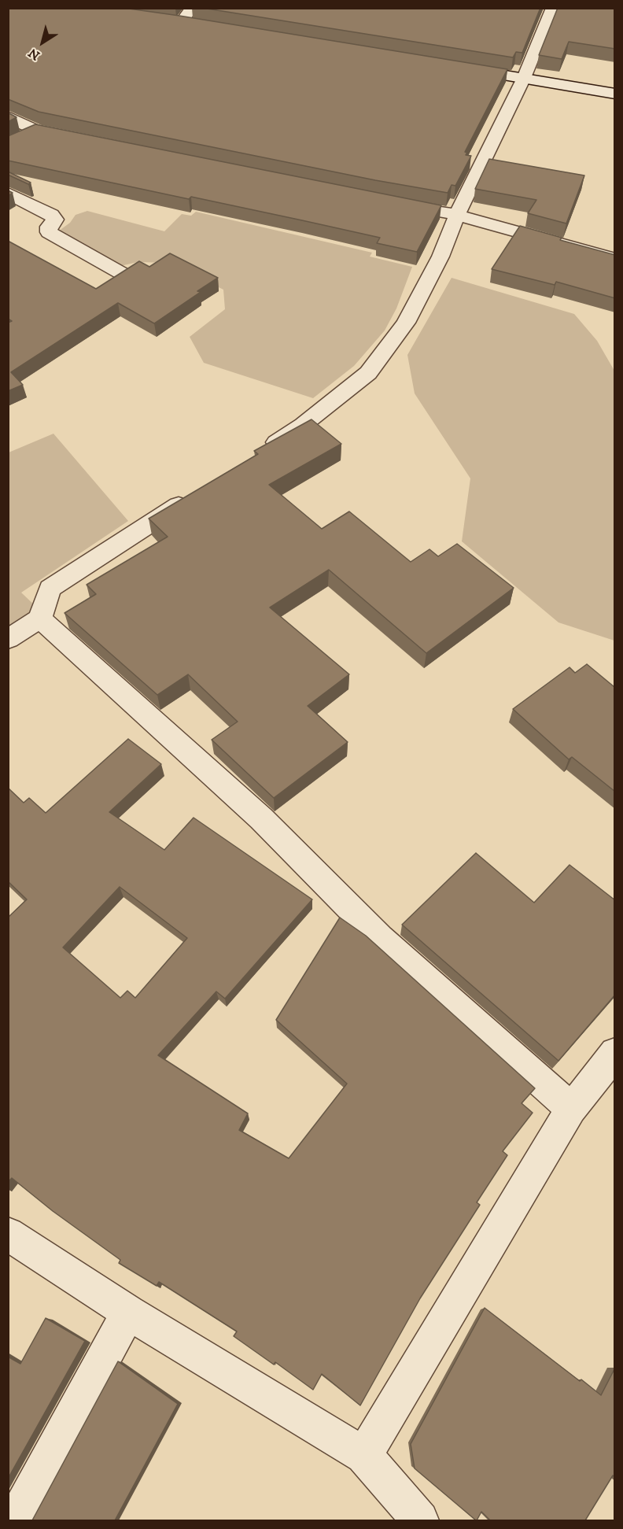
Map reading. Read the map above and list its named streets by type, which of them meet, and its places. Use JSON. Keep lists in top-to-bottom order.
{
  "north": "bottom left"
}
